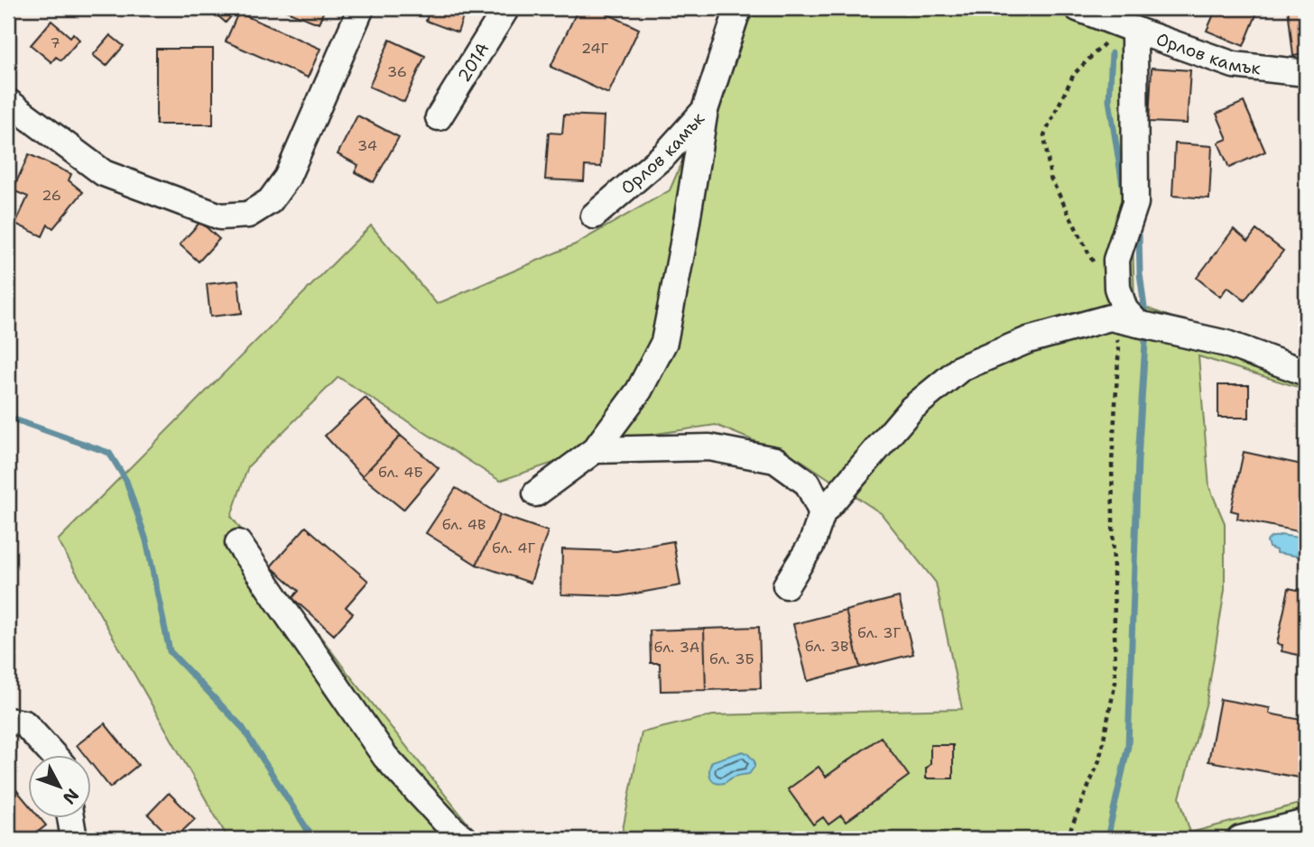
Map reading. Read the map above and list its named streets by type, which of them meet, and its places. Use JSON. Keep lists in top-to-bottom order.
{
  "streets": {
    "street": ["Орлов камък", "201А"]
  },
  "house_numbers": [
    "7",
    "24Г",
    "36",
    "34",
    "26",
    "бл. 4Б",
    "бл. 4В",
    "бл. 4Г",
    "бл. 3Г",
    "бл. 3В",
    "бл. 3А",
    "бл. 3Б"
  ],
  "north": "bottom right"
}
